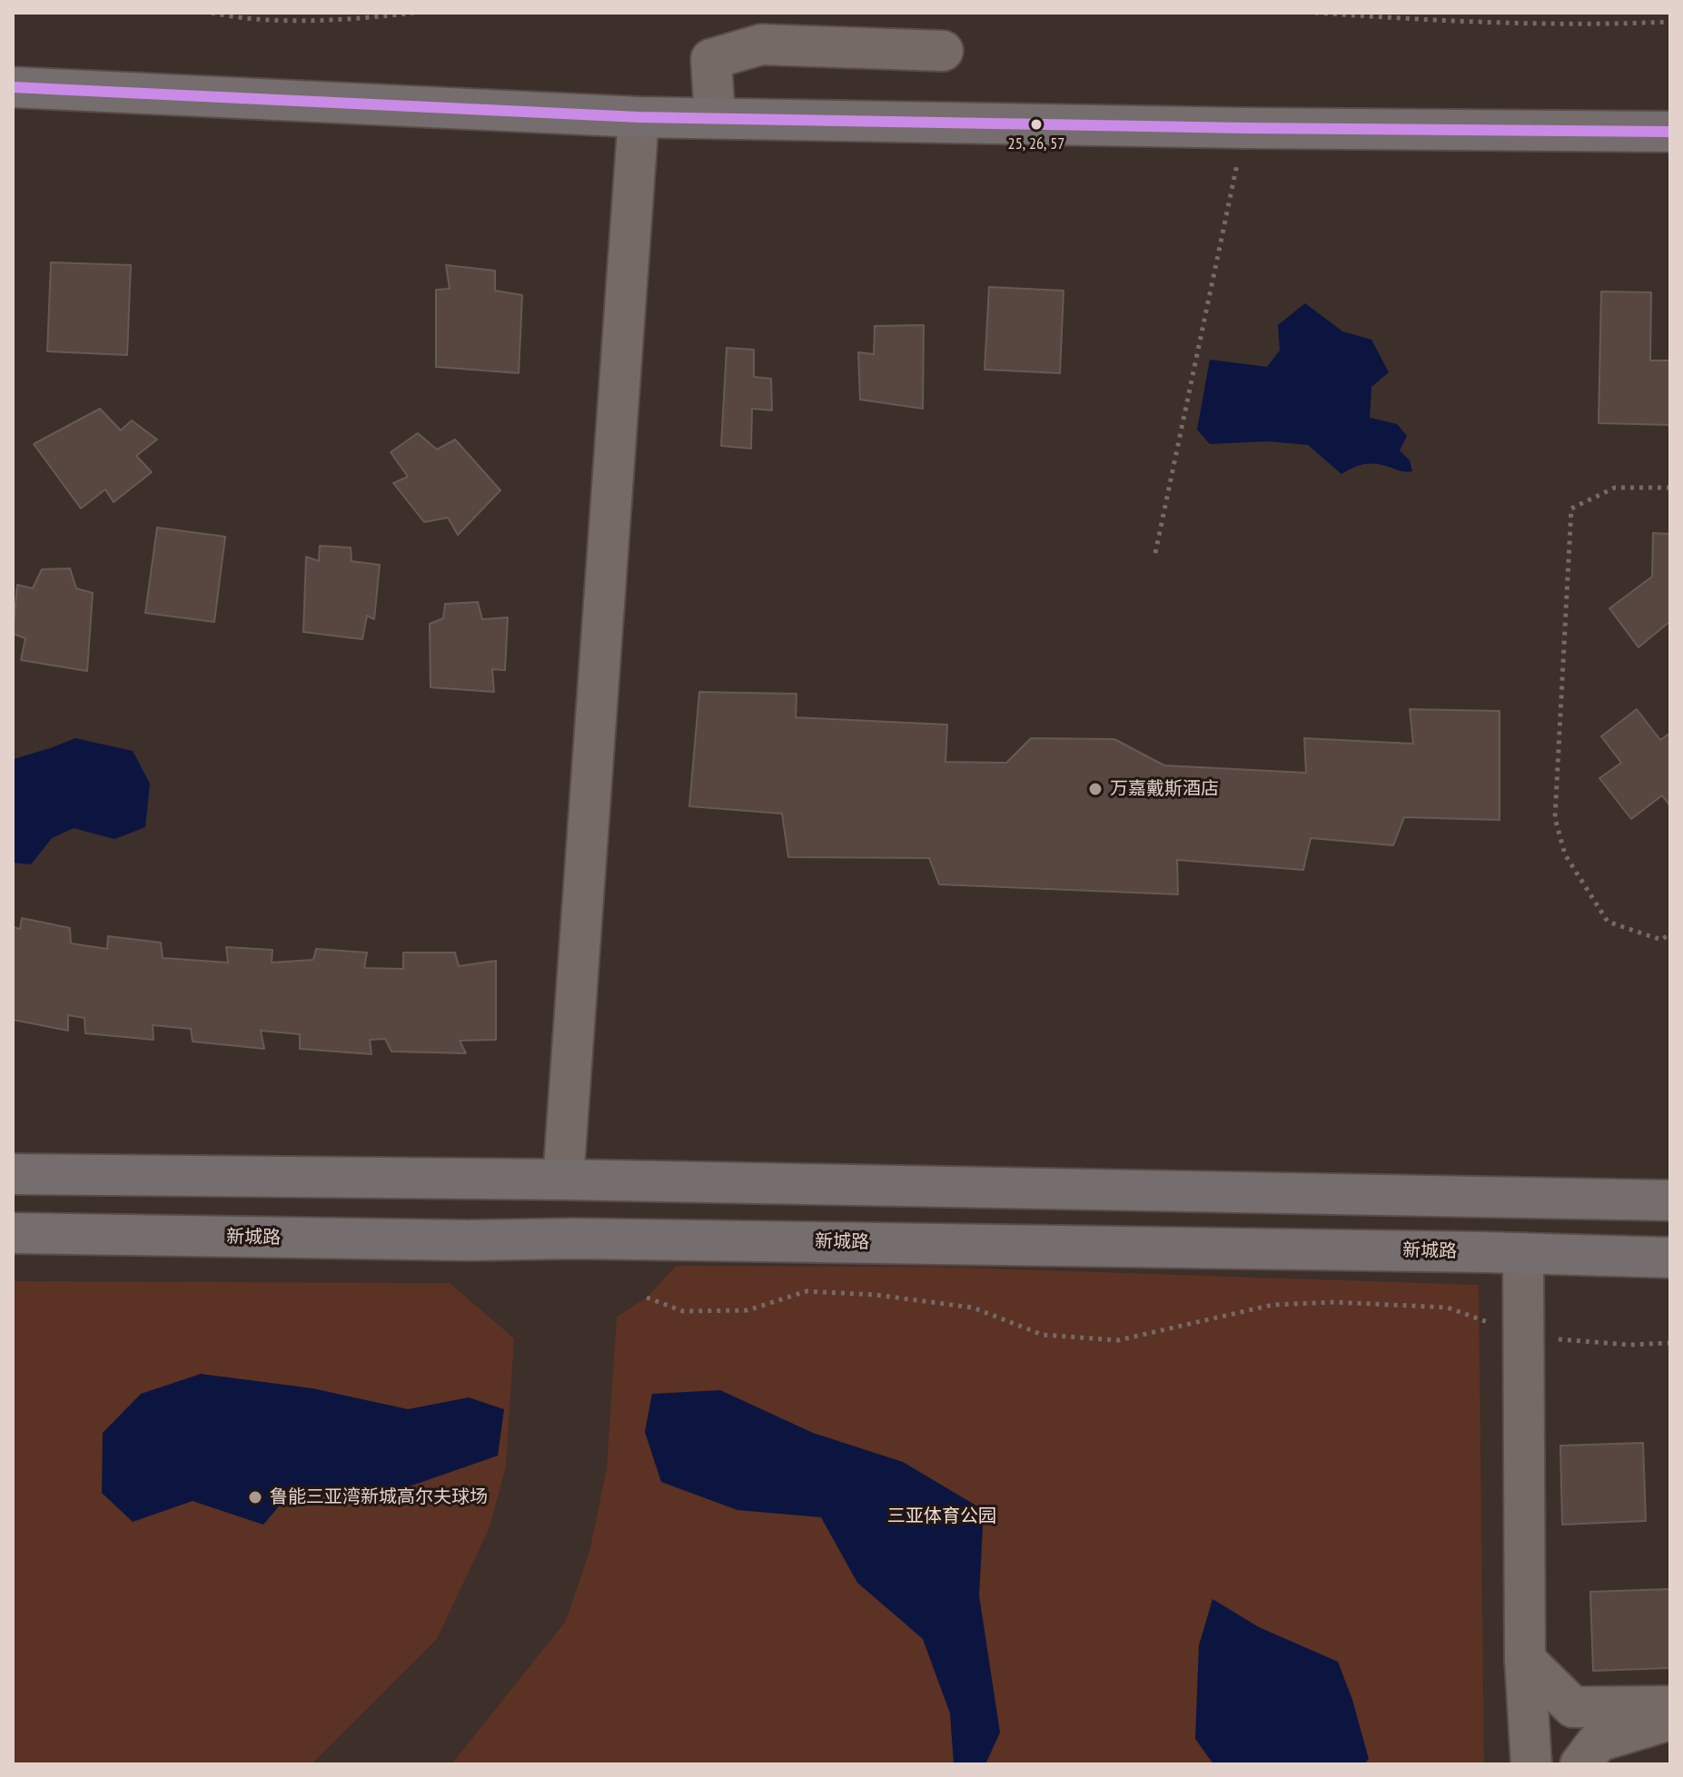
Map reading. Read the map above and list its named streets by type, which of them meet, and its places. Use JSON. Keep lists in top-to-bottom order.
{
  "streets": {
    "main road": ["新城路"]
  },
  "parks": ["三亚体育公园"],
  "places": ["25, 26, 57", "万嘉戴斯酒店", "鲁能三亚湾新城高尔夫球场"]
}
